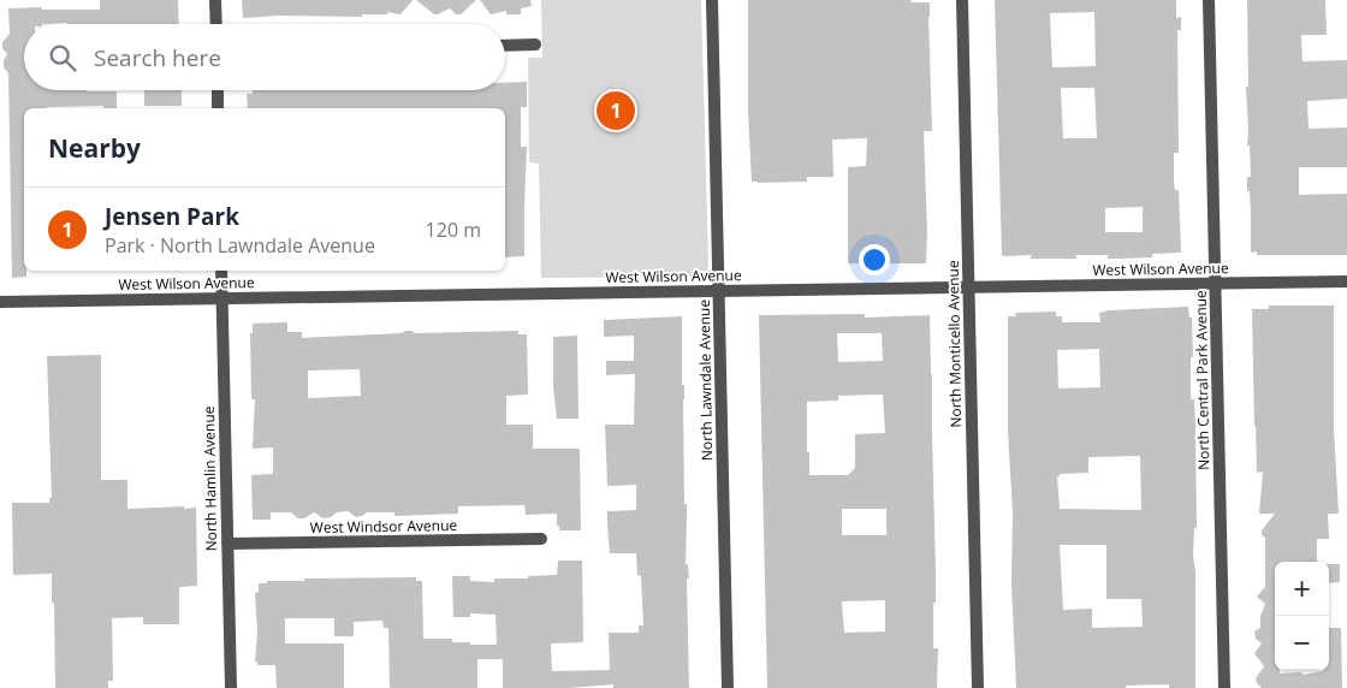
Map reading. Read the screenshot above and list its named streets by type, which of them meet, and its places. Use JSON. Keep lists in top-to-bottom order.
{
  "streets": {
    "street": [
      "West Wilson Avenue",
      "North Monticello Avenue",
      "North Lawndale Avenue",
      "North Central Park Avenue",
      "North Hamlin Avenue",
      "West Windsor Avenue"
    ]
  },
  "crossings": [
    ["West Wilson Avenue", "North Monticello Avenue"],
    ["West Wilson Avenue", "North Lawndale Avenue"],
    ["West Wilson Avenue", "North Central Park Avenue"],
    ["West Wilson Avenue", "North Hamlin Avenue"],
    ["North Hamlin Avenue", "West Windsor Avenue"]
  ],
  "page": {
    "search": "Search here",
    "pins": "1",
    "heading": "Nearby",
    "list": [
      {
        "mark": "1",
        "name": "Jensen Park",
        "note": "Park · North Lawndale Avenue",
        "value": "120 m"
      }
    ],
    "map_buttons": ["+", "−"]
  }
}
